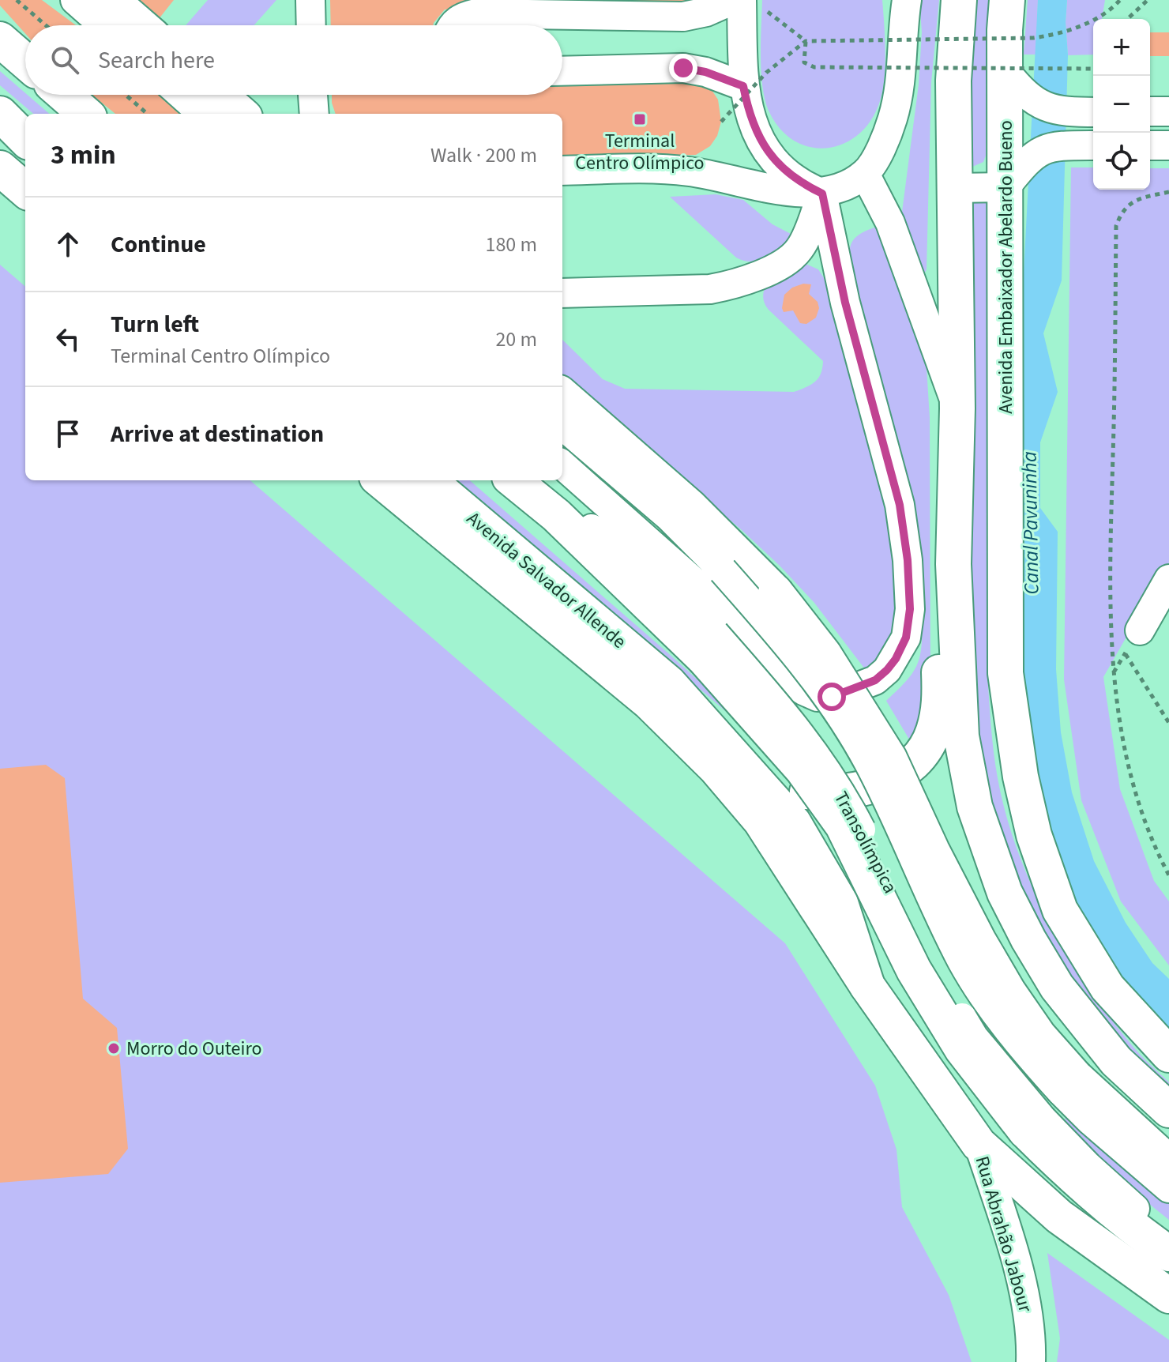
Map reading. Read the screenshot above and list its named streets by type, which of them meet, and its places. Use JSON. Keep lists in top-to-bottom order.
{
  "streets": {
    "main road": ["Avenida Embaixador Abelardo Bueno", "Avenida Salvador Allende"],
    "street": ["Transolímpica", "Rua Abrahão Jabour"]
  },
  "water": ["Canal Pavuninha"],
  "places": {
    "transit": ["Terminal Centro Olímpico"],
    "other": ["Morro do Outeiro"]
  },
  "page": {
    "map_buttons": ["+", "−"],
    "search": "Search here",
    "heading": ["3 min", "Walk · 200 m"],
    "list": [
      ["Continue", "180 m"],
      ["Turn left", "Terminal Centro Olímpico", "20 m"],
      "Arrive at destination"
    ]
  }
}
